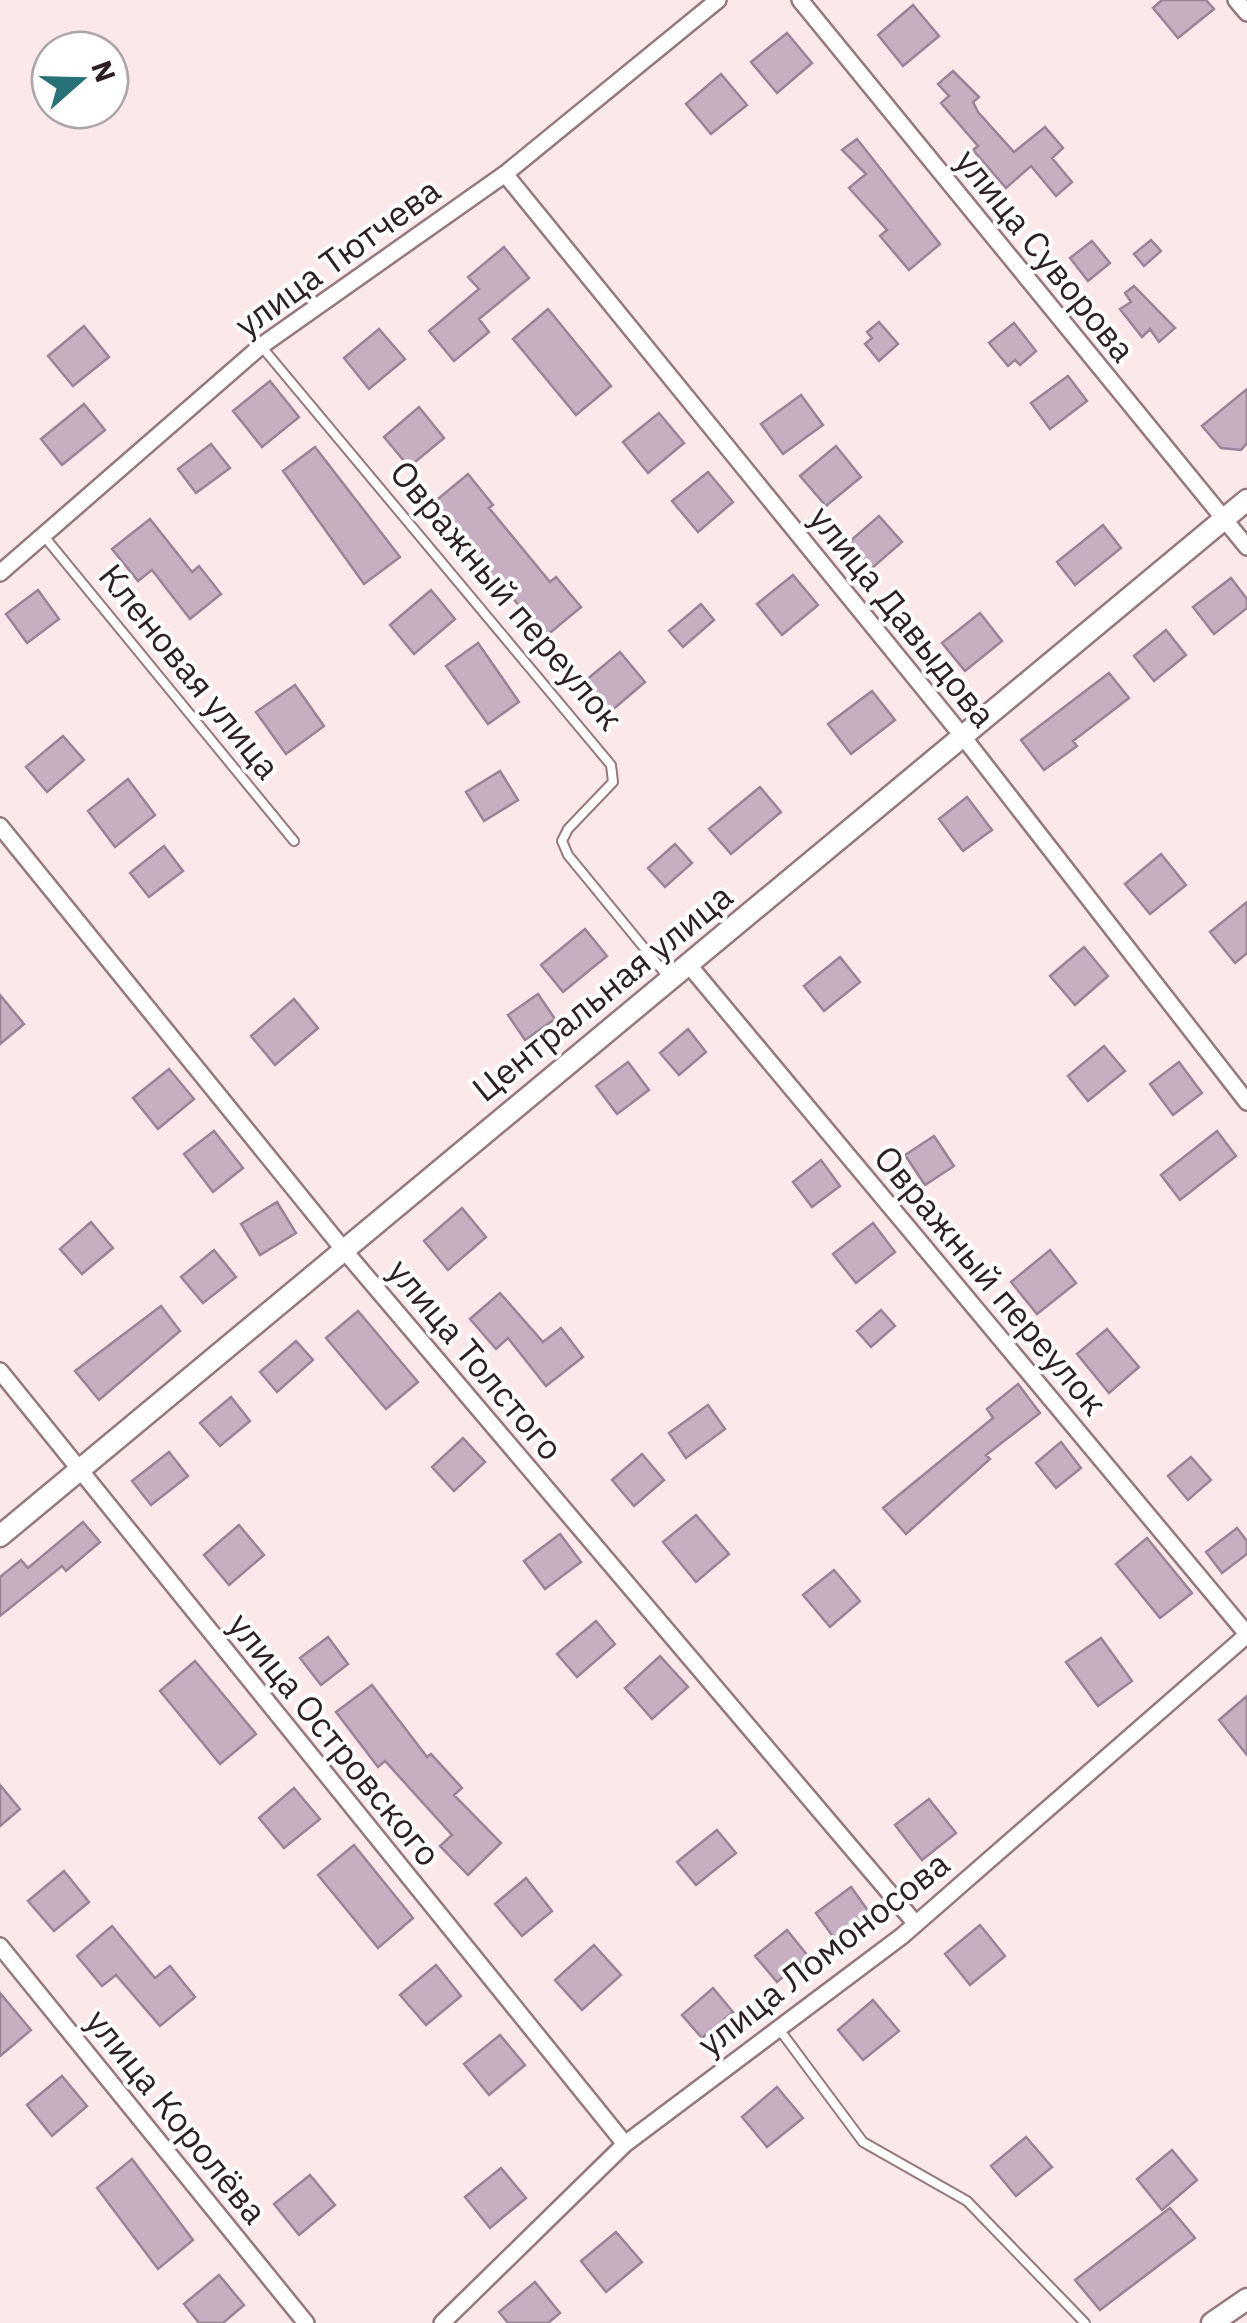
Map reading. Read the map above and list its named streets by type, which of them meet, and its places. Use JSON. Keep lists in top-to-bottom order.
{
  "streets": {
    "street": [
      "улица Суворова",
      "улица Тютчева",
      "Овражный переулок",
      "улица Давыдова",
      "Центральная улица",
      "улица Толстого",
      "улица Островского",
      "улица Ломоносова",
      "улица Королёва"
    ],
    "lane": ["Кленовая улица"]
  },
  "crossings": [
    ["улица Суворова", "Центральная улица"],
    ["улица Тютчева", "Овражный переулок"],
    ["улица Тютчева", "улица Давыдова"],
    ["улица Тютчева", "Кленовая улица"],
    ["Овражный переулок", "Центральная улица"],
    ["Овражный переулок", "улица Ломоносова"],
    ["улица Давыдова", "Центральная улица"],
    ["Центральная улица", "улица Толстого"],
    ["Центральная улица", "улица Островского"],
    ["улица Толстого", "улица Ломоносова"],
    ["улица Островского", "улица Ломоносова"]
  ],
  "north": "right"
}
